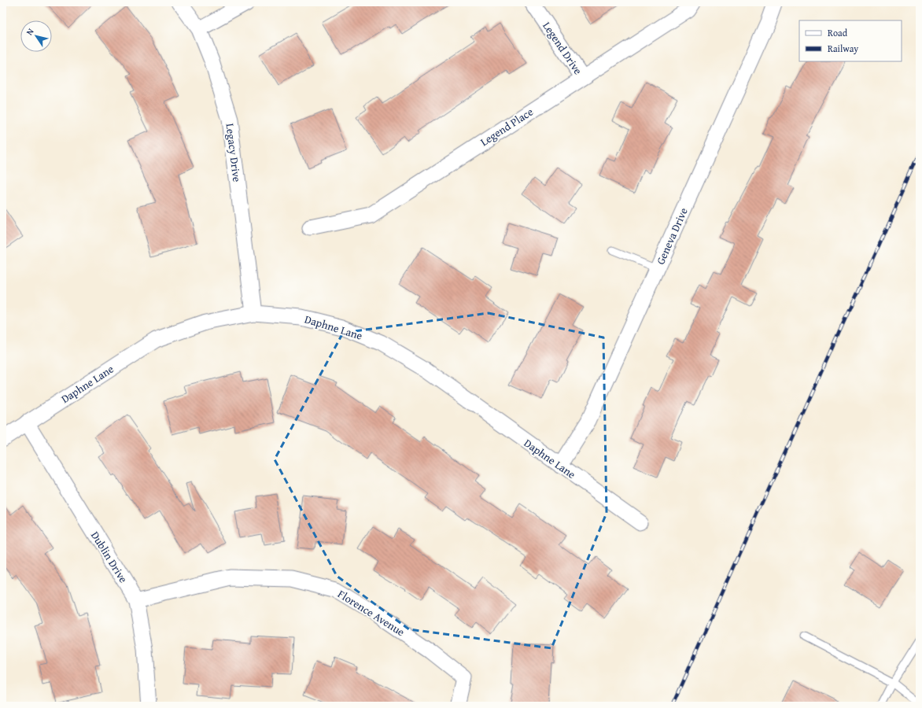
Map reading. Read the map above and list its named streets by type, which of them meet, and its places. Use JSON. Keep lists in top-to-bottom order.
{
  "streets": {
    "street": [
      "Legend Drive",
      "Legend Place",
      "Legacy Drive",
      "Geneva Drive",
      "Daphne Lane",
      "Dublin Drive",
      "Florence Avenue"
    ]
  },
  "crossings": [
    ["Legend Drive", "Legend Place"],
    ["Legacy Drive", "Daphne Lane"],
    ["Geneva Drive", "Daphne Lane"],
    ["Daphne Lane", "Dublin Drive"],
    ["Dublin Drive", "Florence Avenue"]
  ],
  "legend": ["Road", "Railway"],
  "north": "top left"
}
